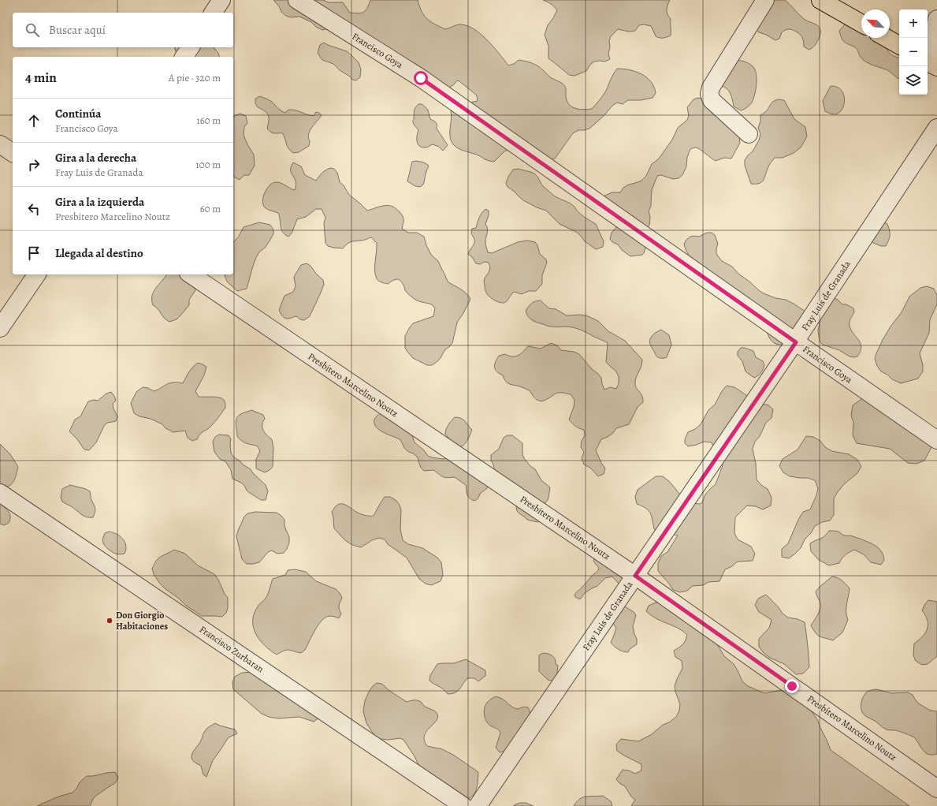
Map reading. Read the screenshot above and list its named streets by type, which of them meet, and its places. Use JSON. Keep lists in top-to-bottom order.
{
  "streets": {
    "street": [
      "Francisco Goya",
      "Fray Luis de Granada",
      "Presbítero Marcelino Noutz",
      "Francisco Zurbaran"
    ]
  },
  "crossings": [
    ["Francisco Goya", "Fray Luis de Granada"],
    ["Fray Luis de Granada", "Presbítero Marcelino Noutz"]
  ],
  "places": ["Don Giorgio Habitaciones"],
  "north": "top left",
  "page": {
    "map_buttons": ["+", "−"],
    "search": "Buscar aquí",
    "heading": ["4 min", "A pie · 320 m"],
    "list": [
      ["Continúa", "Francisco Goya", "160 m"],
      ["Gira a la derecha", "Fray Luis de Granada", "100 m"],
      ["Gira a la izquierda", "Presbítero Marcelino Noutz", "60 m"],
      "Llegada al destino"
    ]
  }
}
